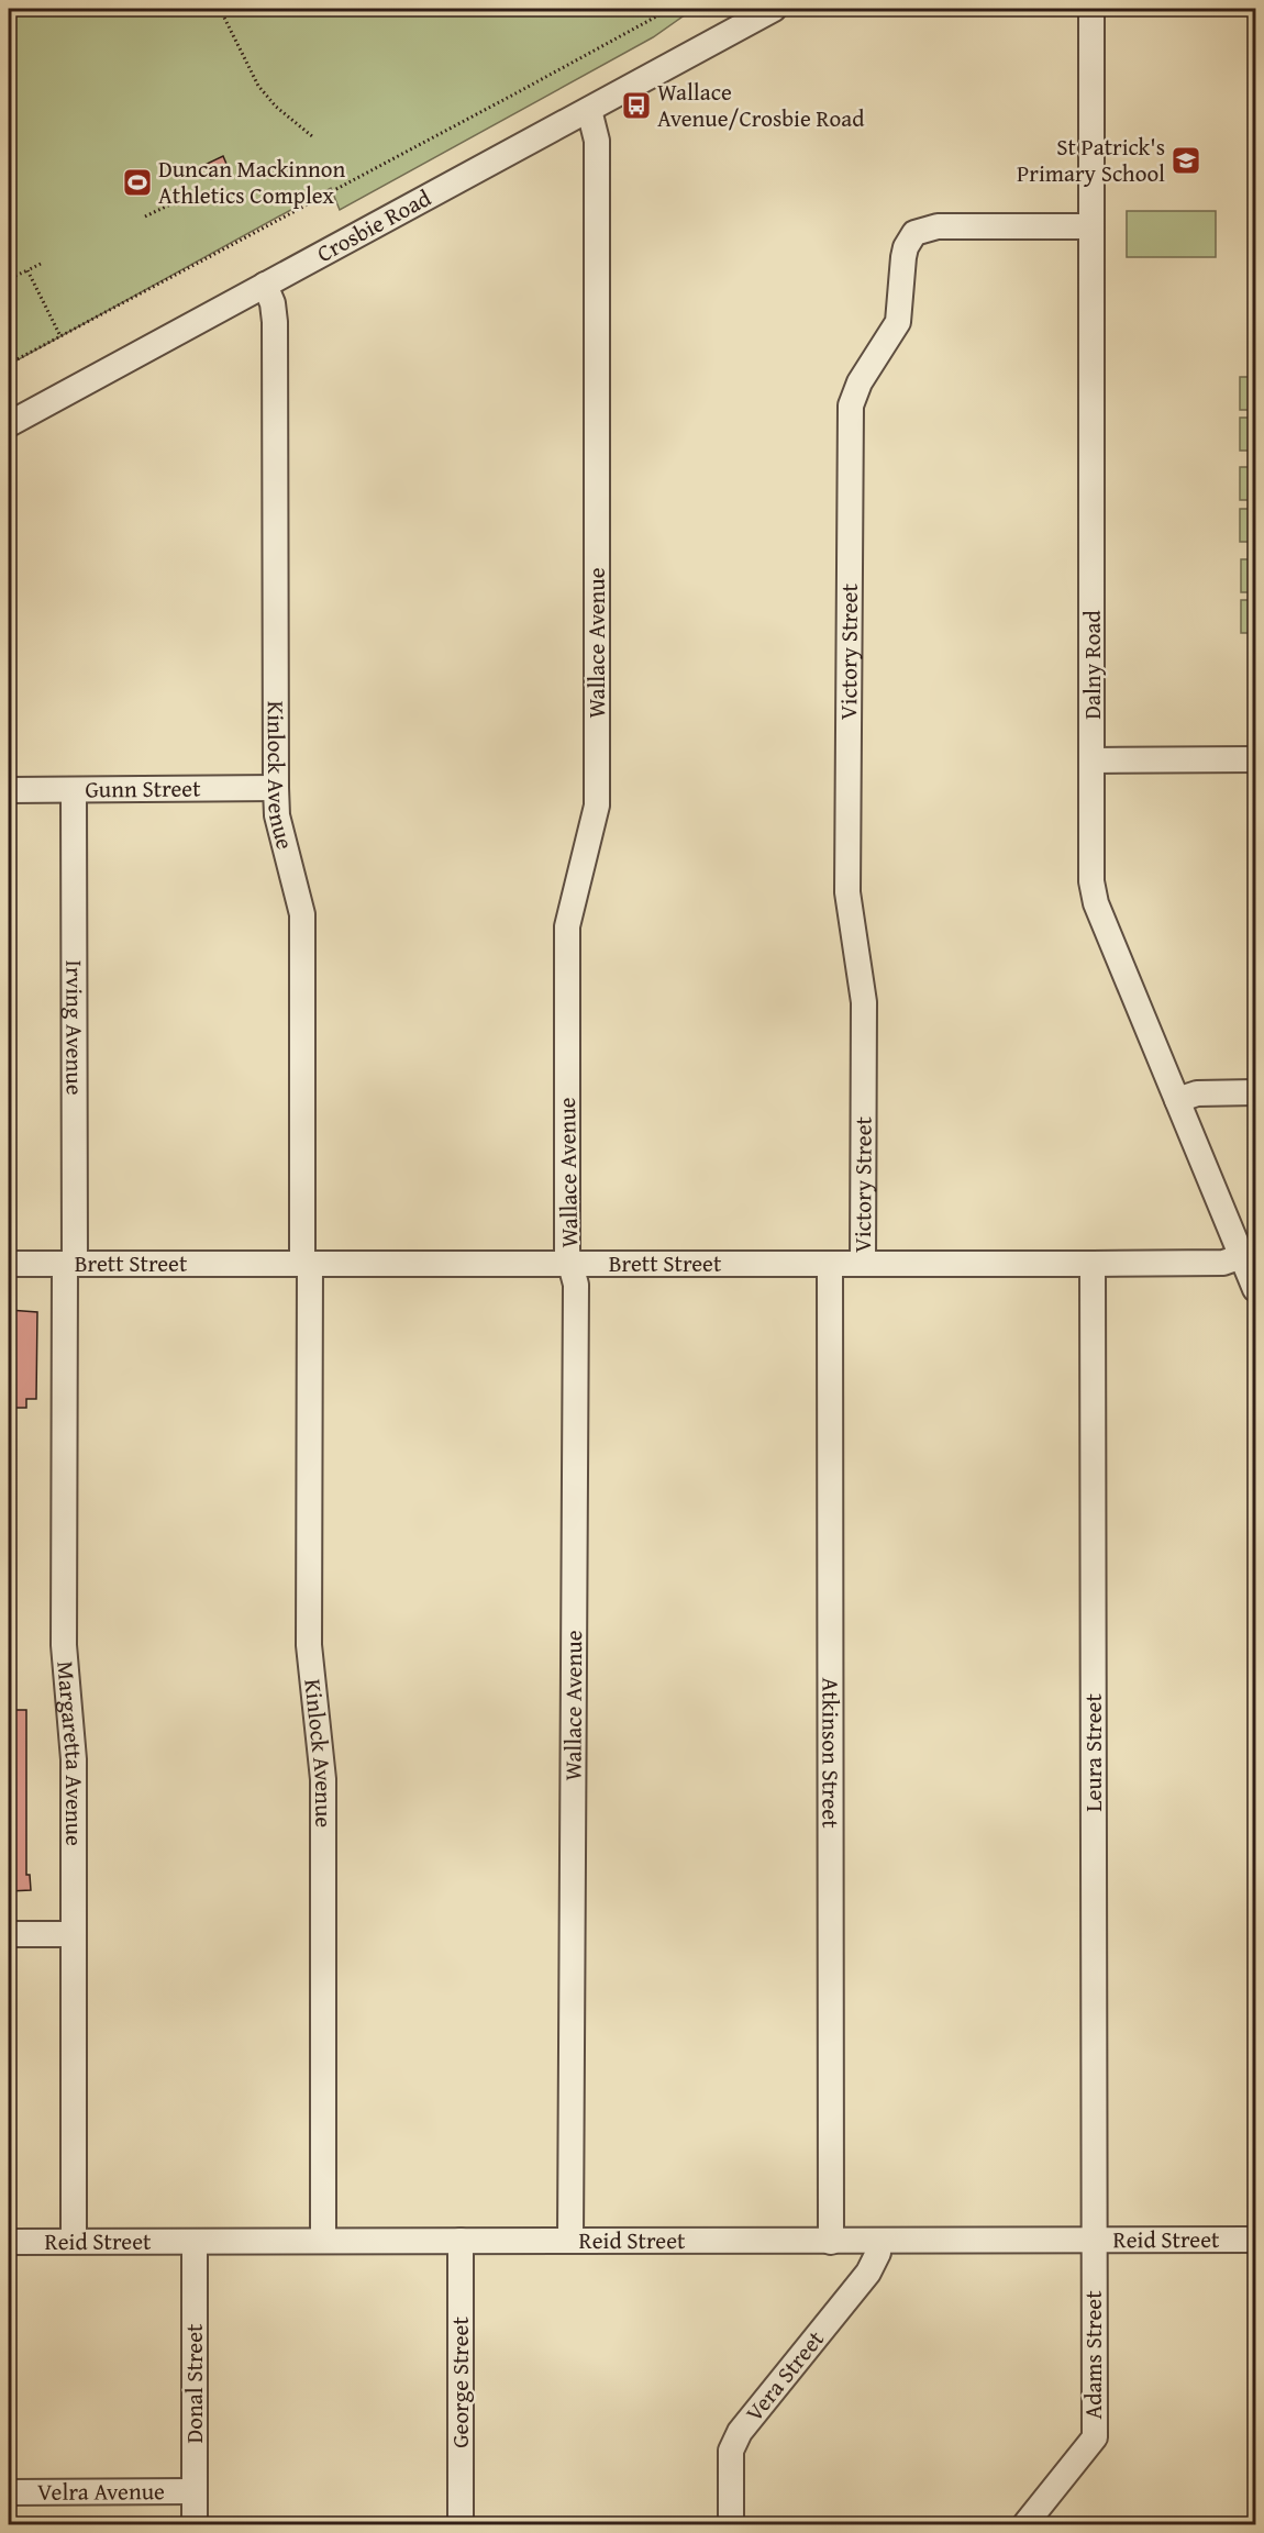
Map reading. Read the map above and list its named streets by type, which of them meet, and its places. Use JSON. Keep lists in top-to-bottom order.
{
  "streets": {
    "street": [
      "Crosbie Road",
      "Wallace Avenue",
      "Victory Street",
      "Dalny Road",
      "Kinlock Avenue",
      "Gunn Street",
      "Irving Avenue",
      "Brett Street",
      "Margaretta Avenue",
      "Atkinson Street",
      "Leura Street",
      "Reid Street",
      "Adams Street",
      "Vera Street",
      "George Street",
      "Donal Street",
      "Velra Avenue"
    ]
  },
  "crossings": [
    ["Crosbie Road", "Wallace Avenue"],
    ["Crosbie Road", "Kinlock Avenue"],
    ["Wallace Avenue", "Brett Street"],
    ["Wallace Avenue", "Reid Street"],
    ["Victory Street", "Dalny Road"],
    ["Victory Street", "Brett Street"],
    ["Dalny Road", "Brett Street"],
    ["Kinlock Avenue", "Gunn Street"],
    ["Kinlock Avenue", "Brett Street"],
    ["Kinlock Avenue", "Reid Street"],
    ["Gunn Street", "Irving Avenue"],
    ["Irving Avenue", "Brett Street"],
    ["Irving Avenue", "Margaretta Avenue"],
    ["Brett Street", "Margaretta Avenue"],
    ["Brett Street", "Atkinson Street"],
    ["Brett Street", "Leura Street"],
    ["Margaretta Avenue", "Reid Street"],
    ["Atkinson Street", "Reid Street"],
    ["Leura Street", "Reid Street"],
    ["Leura Street", "Adams Street"],
    ["Reid Street", "Adams Street"],
    ["Reid Street", "Vera Street"],
    ["Reid Street", "George Street"],
    ["Reid Street", "Donal Street"],
    ["Donal Street", "Velra Avenue"]
  ],
  "places": {
    "bus stop": ["Wallace Avenue/Crosbie Road"],
    "school or university": ["St Patrick's Primary School"],
    "sports": ["Duncan Mackinnon Athletics Complex"]
  }
}
